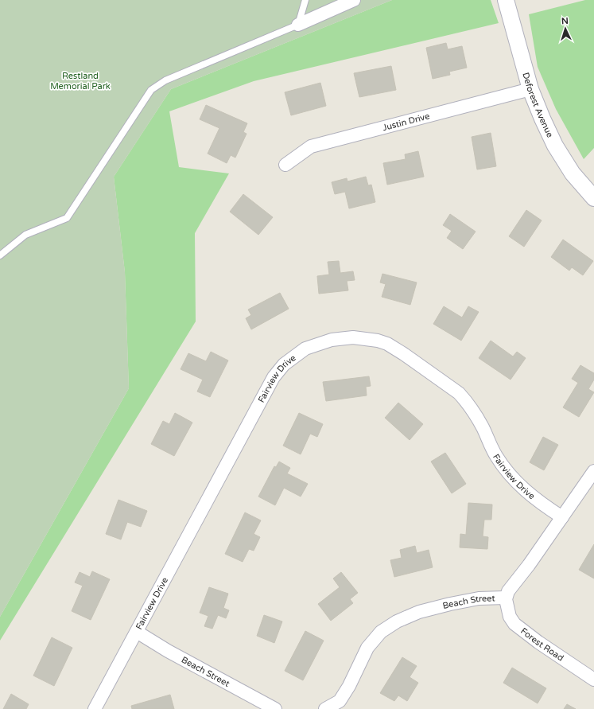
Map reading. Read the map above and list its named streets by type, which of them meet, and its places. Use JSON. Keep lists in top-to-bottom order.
{
  "streets": {
    "street": [
      "Deforest Avenue",
      "Justin Drive",
      "Fairview Drive",
      "Beach Street",
      "Forest Road"
    ]
  },
  "crossings": [
    ["Deforest Avenue", "Justin Drive"],
    ["Fairview Drive", "Beach Street"],
    ["Beach Street", "Forest Road"]
  ],
  "parks": ["Restland Memorial Park"],
  "north": "top"
}
